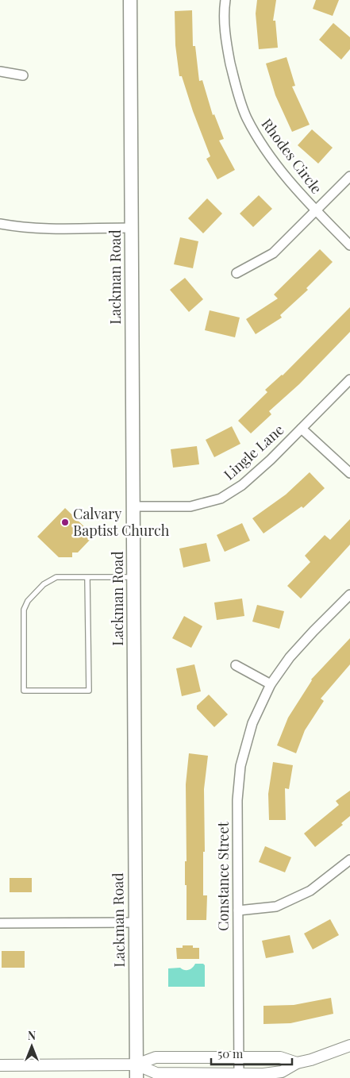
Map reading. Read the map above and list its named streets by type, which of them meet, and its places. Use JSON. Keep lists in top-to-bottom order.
{
  "streets": {
    "main road": ["Lackman Road"],
    "street": ["Rhodes Circle", "Lingle Lane", "Constance Street"]
  },
  "crossings": [
    ["Lackman Road", "Lingle Lane"]
  ],
  "places": ["Calvary Baptist Church"],
  "scale_bar": "50 m",
  "north": "top"
}
